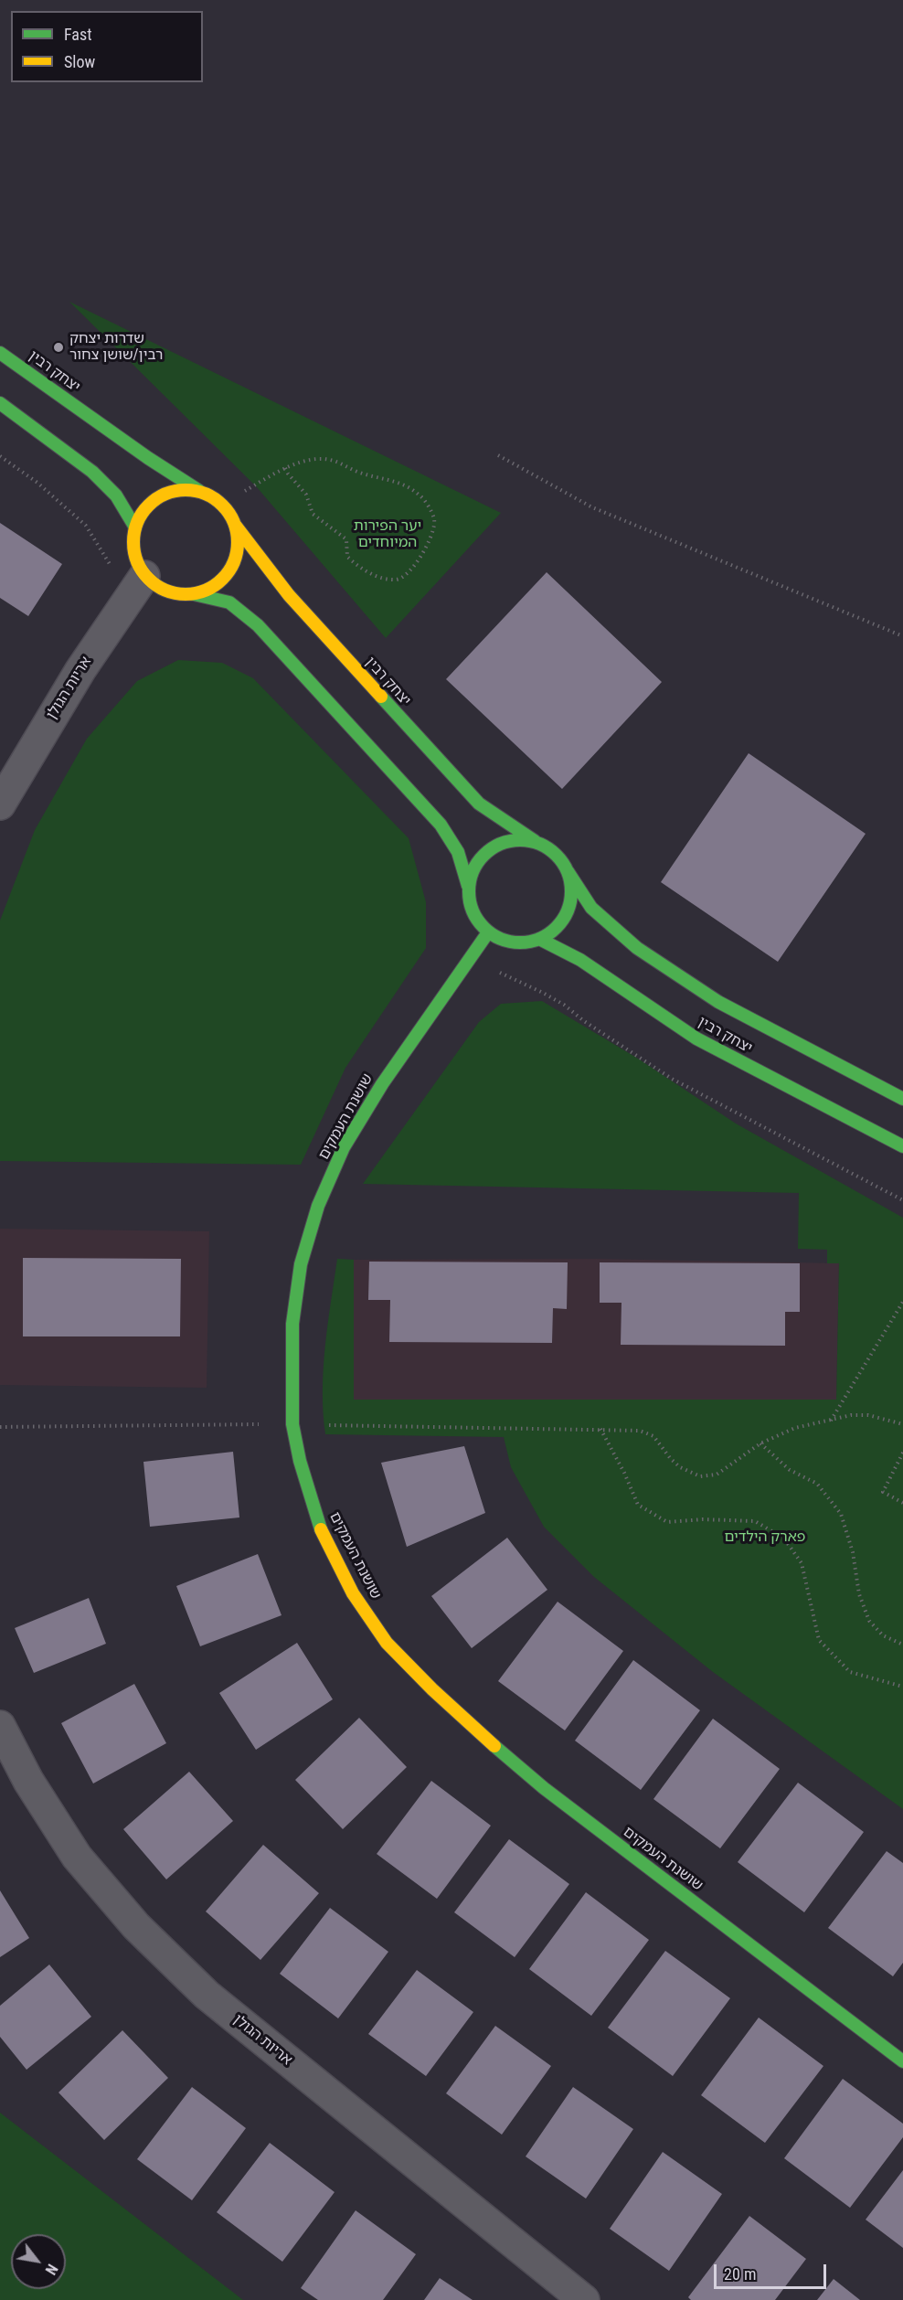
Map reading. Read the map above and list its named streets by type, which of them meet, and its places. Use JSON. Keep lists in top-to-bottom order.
{
  "streets": {
    "main road": ["יצחק רבין", "שושנת העמקים"],
    "street": ["אריות הגולן"]
  },
  "crossings": [
    ["יצחק רבין", "אריות הגולן"],
    ["יצחק רבין", "שושנת העמקים"]
  ],
  "parks": ["יער הפירות המיוחדים", "פארק הילדים"],
  "places": ["שדרות יצחק רבין/שושן צחור"],
  "legend": ["Fast", "Slow"],
  "scale_bar": "20 m",
  "north": "bottom right"
}
